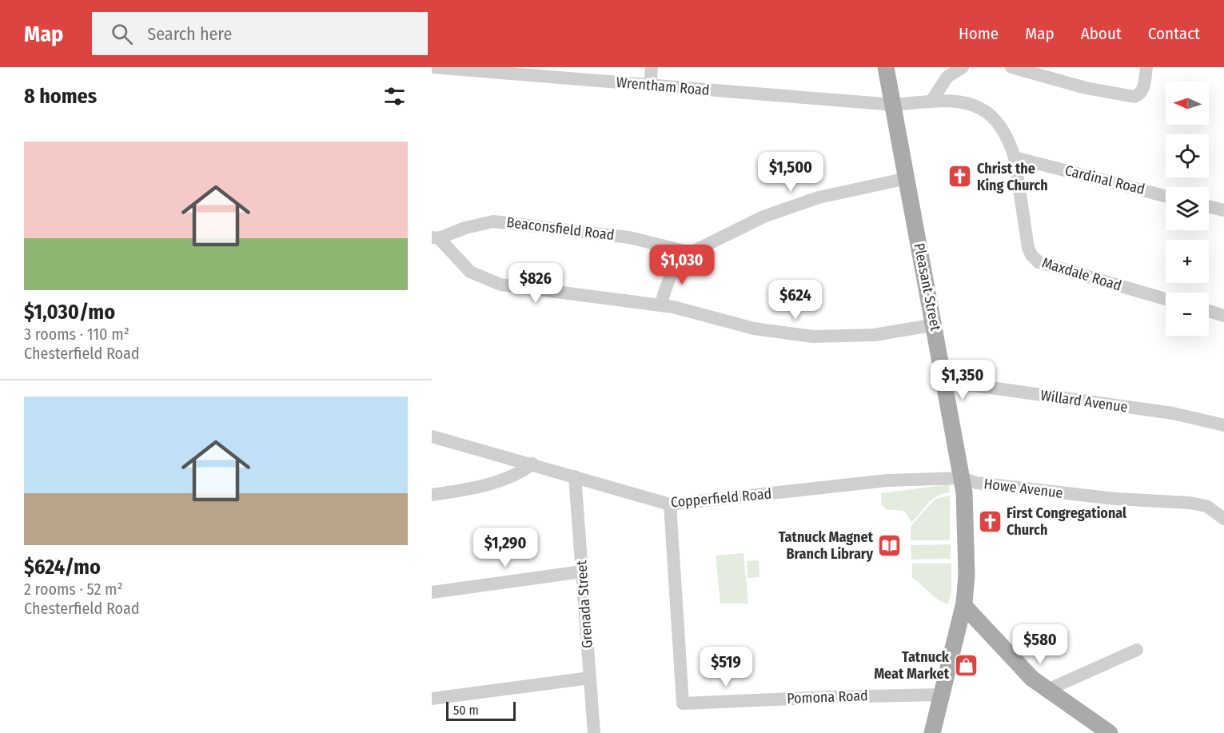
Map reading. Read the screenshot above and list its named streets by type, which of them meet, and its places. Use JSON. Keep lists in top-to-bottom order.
{
  "streets": {
    "main road": ["Pleasant Street"],
    "street": [
      "Wrentham Road",
      "Cardinal Road",
      "Beaconsfield Road",
      "Maxdale Road",
      "Willard Avenue",
      "Howe Avenue",
      "Copperfield Road",
      "Grenada Street",
      "Pomona Road"
    ]
  },
  "crossings": [
    ["Wrentham Road", "Pleasant Street"],
    ["Cardinal Road", "Maxdale Road"],
    ["Pleasant Street", "Willard Avenue"],
    ["Pleasant Street", "Howe Avenue"],
    ["Pleasant Street", "Copperfield Road"],
    ["Pleasant Street", "Pomona Road"],
    ["Howe Avenue", "Copperfield Road"],
    ["Copperfield Road", "Grenada Street"],
    ["Copperfield Road", "Pomona Road"]
  ],
  "places": {
    "church": ["Christ the King Church", "First Congregational Church"],
    "library": ["Tatnuck Magnet Branch Library"],
    "shop": ["Tatnuck Meat Market"]
  },
  "scale_bar": "50 m",
  "north": "left",
  "page": {
    "header": "Map",
    "search": "Search here",
    "nav": [
      "Home",
      "Map",
      "About",
      "Contact"
    ],
    "heading": "8 homes",
    "map_buttons": ["+", "−"],
    "list": [
      {
        "name": "$1,030/mo",
        "note": "3 rooms · 110 m² · Chesterfield Road"
      },
      {
        "name": "$624/mo",
        "note": "2 rooms · 52 m² · Chesterfield Road"
      }
    ],
    "price": [
      "$1,500",
      "$1,030",
      "$826",
      "$624",
      "$1,350",
      "$1,290",
      "$580",
      "$519"
    ],
    "scale": "50 m"
  }
}
